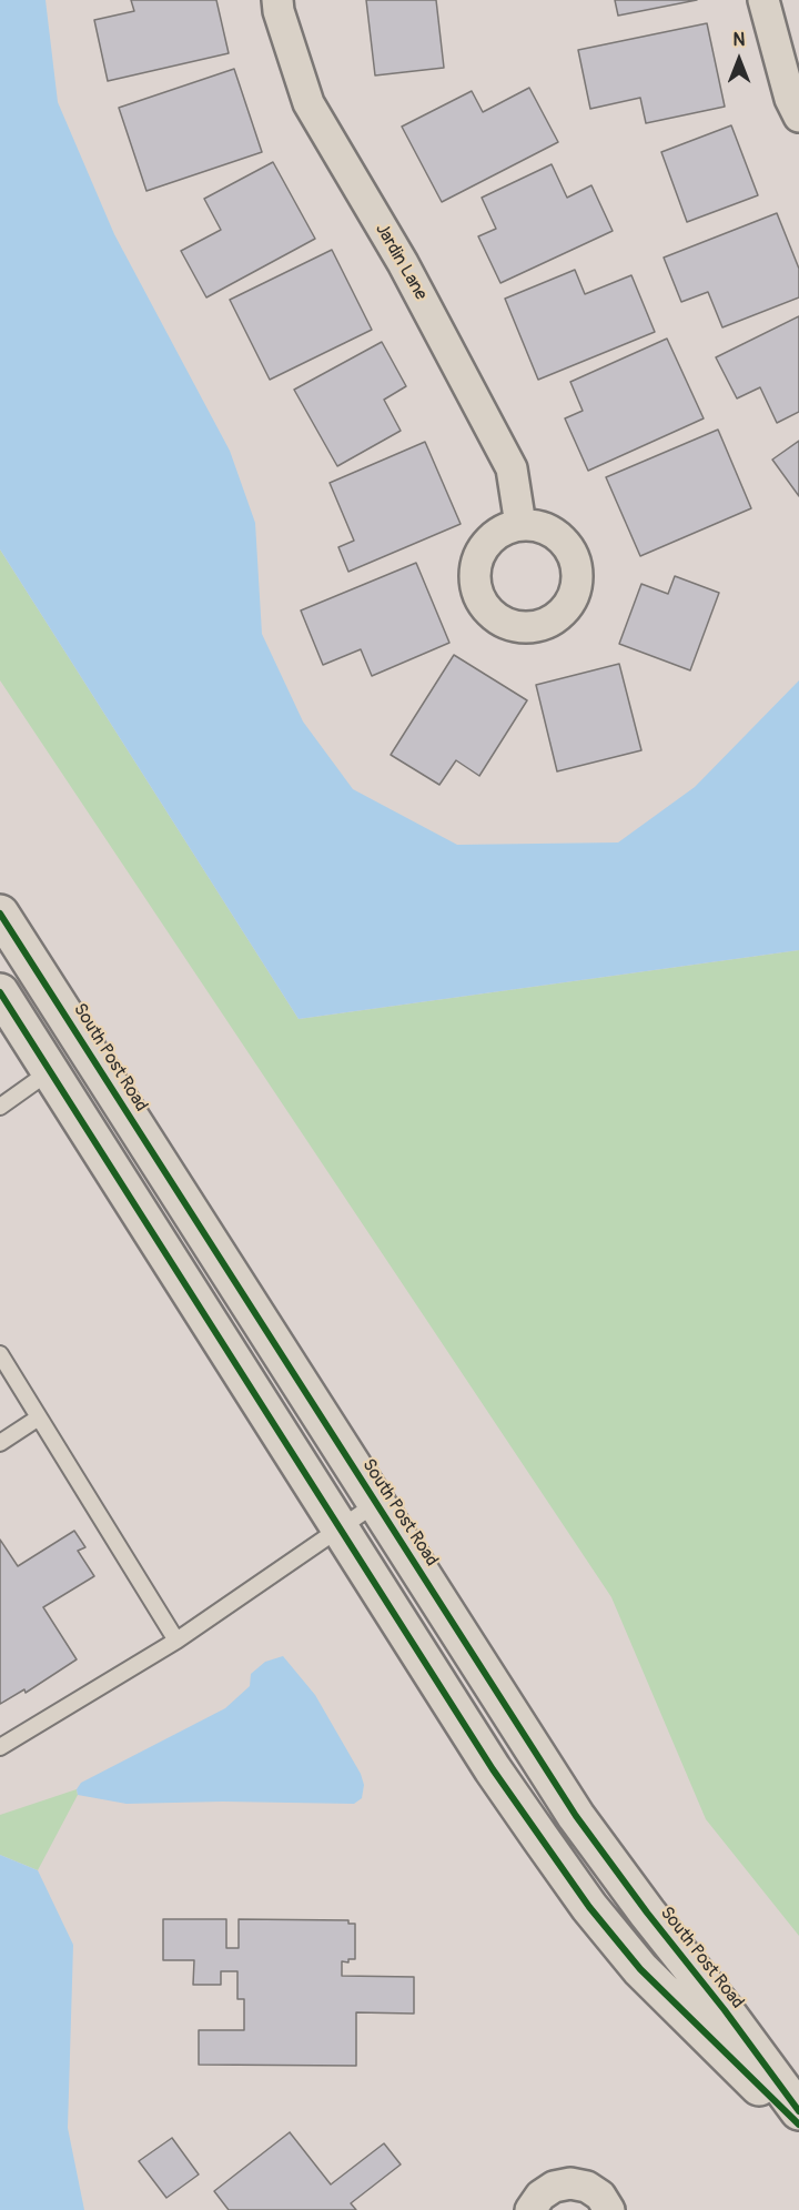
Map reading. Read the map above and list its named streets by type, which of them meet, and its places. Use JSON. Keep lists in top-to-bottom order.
{
  "streets": {
    "street": ["Jardin Lane", "South Post Road"]
  },
  "north": "top"
}
